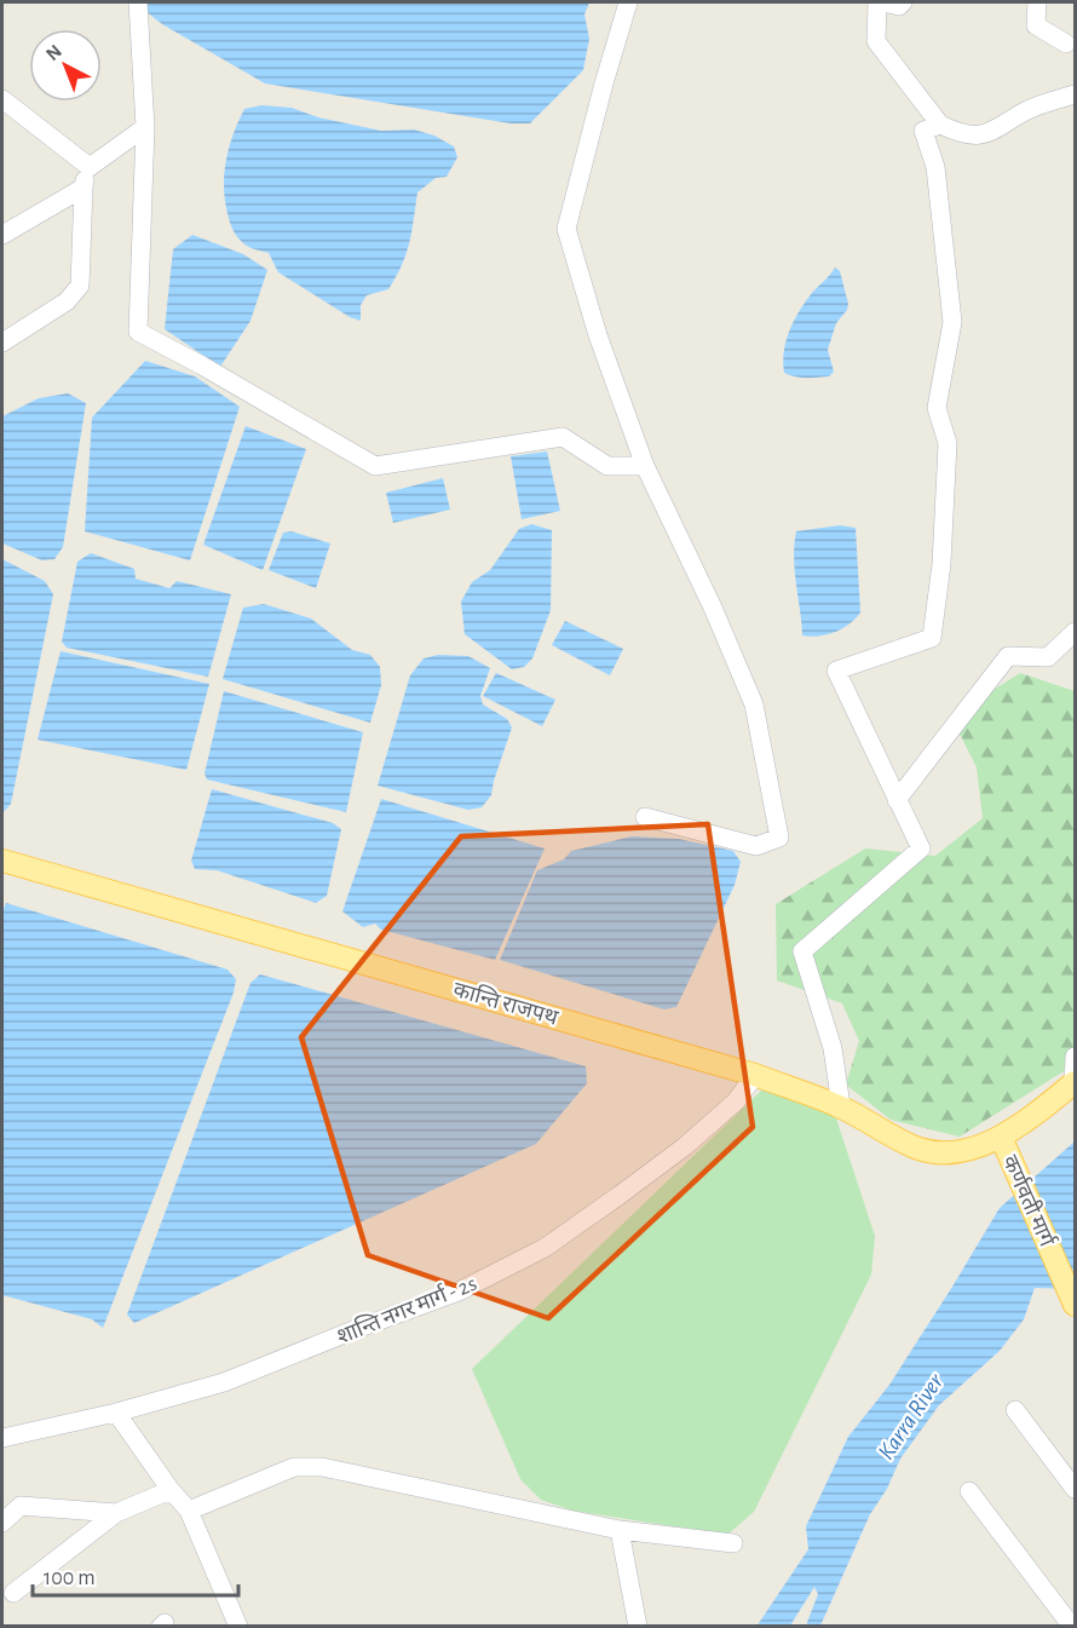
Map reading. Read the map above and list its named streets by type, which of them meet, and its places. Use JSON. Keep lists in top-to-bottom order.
{
  "streets": {
    "main road": ["कान्ति राजपथ", "कर्णवती मार्ग"],
    "street": ["शान्ति नगर मार्ग - 2s"]
  },
  "crossings": [
    ["कान्ति राजपथ", "कर्णवती मार्ग"],
    ["कान्ति राजपथ", "शान्ति नगर मार्ग - 2s"]
  ],
  "water": ["Karra River"],
  "scale_bar": "100 m",
  "north": "top left"
}
